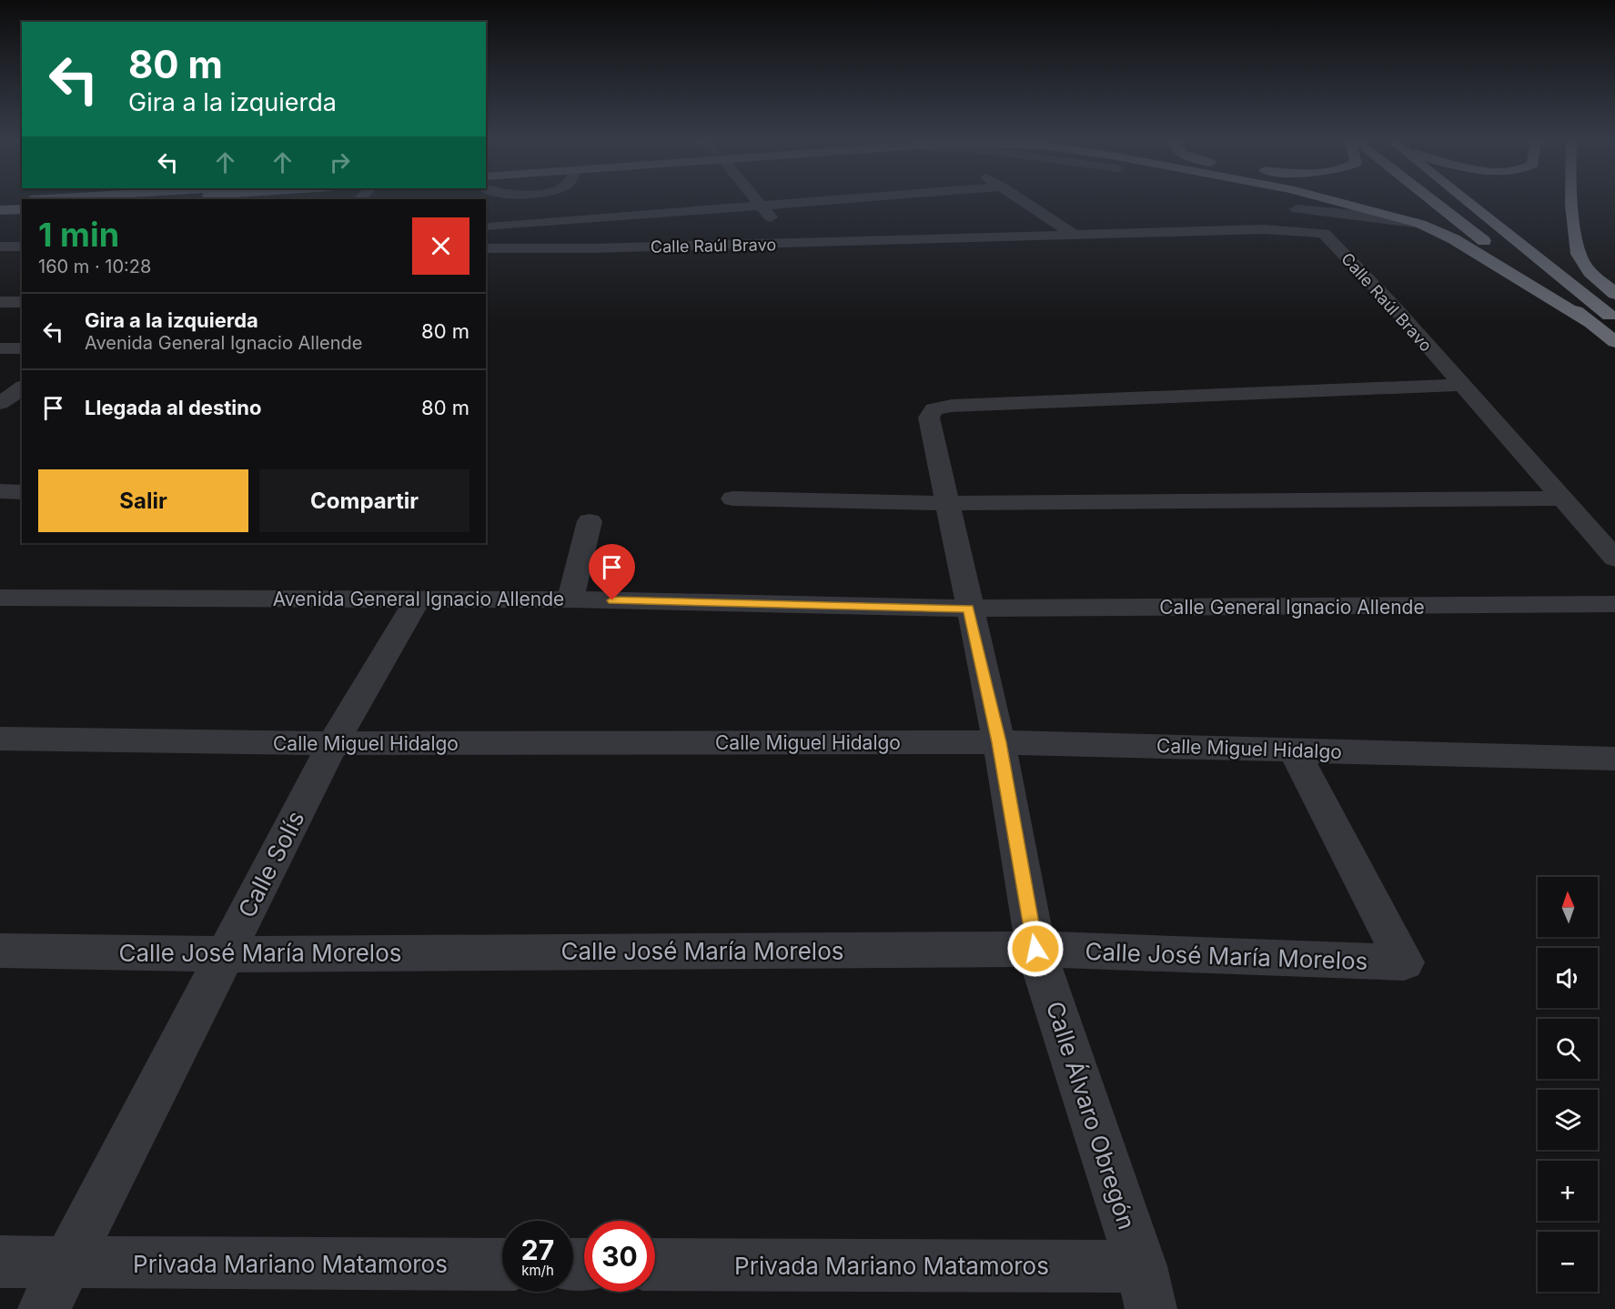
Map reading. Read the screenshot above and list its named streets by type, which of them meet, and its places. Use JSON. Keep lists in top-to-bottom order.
{
  "streets": {
    "street": [
      "Calle Raúl Bravo",
      "Avenida General Ignacio Allende",
      "Calle General Ignacio Allende",
      "Calle Miguel Hidalgo",
      "Calle Solís",
      "Calle José María Morelos",
      "Calle Álvaro Obregón",
      "Privada Mariano Matamoros"
    ]
  },
  "crossings": [
    ["Calle Raúl Bravo", "Calle Álvaro Obregón"],
    ["Avenida General Ignacio Allende", "Calle General Ignacio Allende"],
    ["Avenida General Ignacio Allende", "Calle Solís"],
    ["Avenida General Ignacio Allende", "Calle Álvaro Obregón"],
    ["Calle General Ignacio Allende", "Calle Álvaro Obregón"],
    ["Calle Miguel Hidalgo", "Calle Solís"],
    ["Calle Miguel Hidalgo", "Calle José María Morelos"],
    ["Calle Miguel Hidalgo", "Calle Álvaro Obregón"],
    ["Calle Solís", "Calle José María Morelos"],
    ["Calle Solís", "Privada Mariano Matamoros"],
    ["Calle José María Morelos", "Calle Álvaro Obregón"],
    ["Calle Álvaro Obregón", "Privada Mariano Matamoros"]
  ],
  "north": "top",
  "page": {
    "turn": ["80 m", "Gira a la izquierda"],
    "heading": ["1 min", "160 m · 10:28"],
    "list": [
      {
        "name": "Gira a la izquierda",
        "note": "Avenida General Ignacio Allende",
        "value": "80 m"
      },
      {
        "name": "Llegada al destino",
        "value": "80 m"
      }
    ],
    "buttons": ["Salir", "Compartir"],
    "map_buttons": ["+", "−"],
    "speed": "27 km/h",
    "limit": "30"
  }
}
